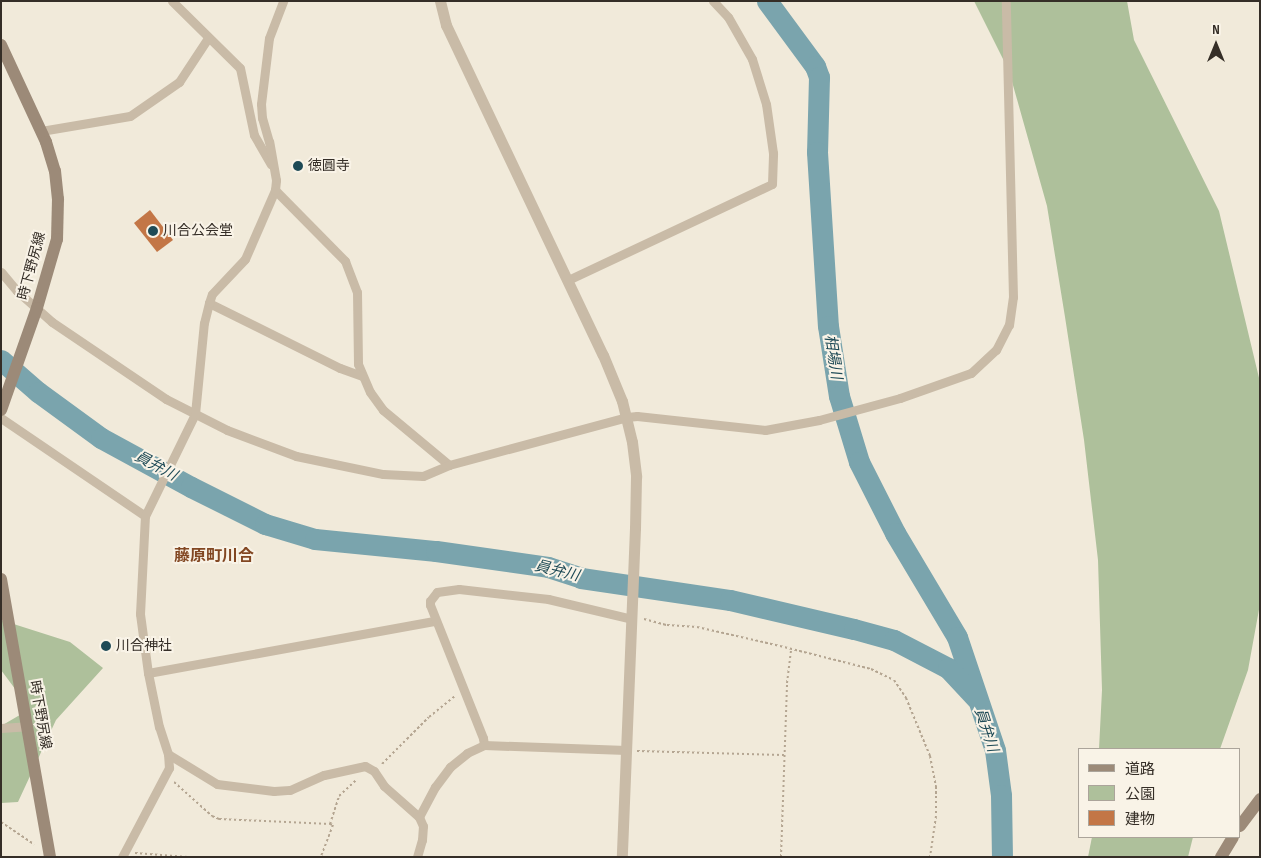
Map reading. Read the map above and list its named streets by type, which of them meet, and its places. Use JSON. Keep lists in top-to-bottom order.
{
  "streets": {
    "main road": ["時下野尻線"]
  },
  "districts": ["藤原町川合"],
  "water": ["相場川", "員弁川"],
  "places": ["徳圓寺", "川合公会堂", "川合神社"],
  "legend": ["道路", "公園", "建物"],
  "north": "top"
}
